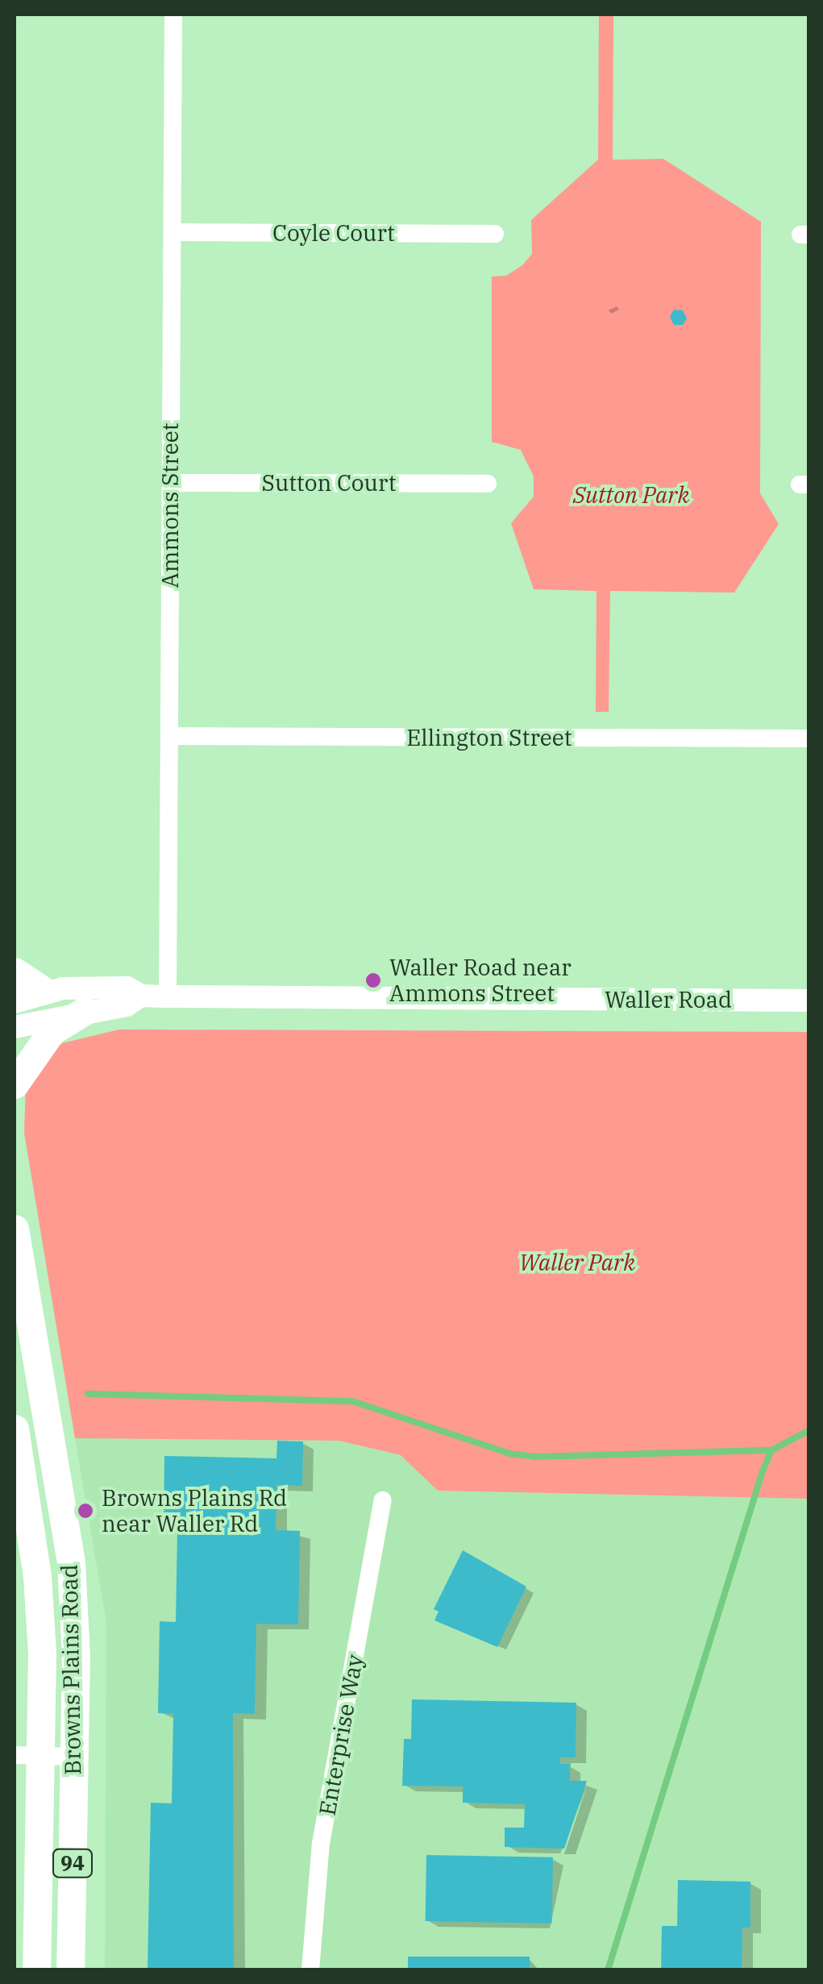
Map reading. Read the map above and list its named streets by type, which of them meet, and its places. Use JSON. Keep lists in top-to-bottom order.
{
  "streets": {
    "main road": ["Browns Plains Road", "94"],
    "street": [
      "Coyle Court",
      "Sutton Court",
      "Ammons Street",
      "Ellington Street",
      "Waller Road",
      "Enterprise Way"
    ]
  },
  "crossings": [
    ["Coyle Court", "Ammons Street"],
    ["Sutton Court", "Ammons Street"],
    ["Ammons Street", "Ellington Street"],
    ["Ammons Street", "Waller Road"]
  ],
  "parks": ["Sutton Park", "Waller Park"],
  "places": ["Waller Road near Ammons Street", "Browns Plains Rd near Waller Rd"]
}
